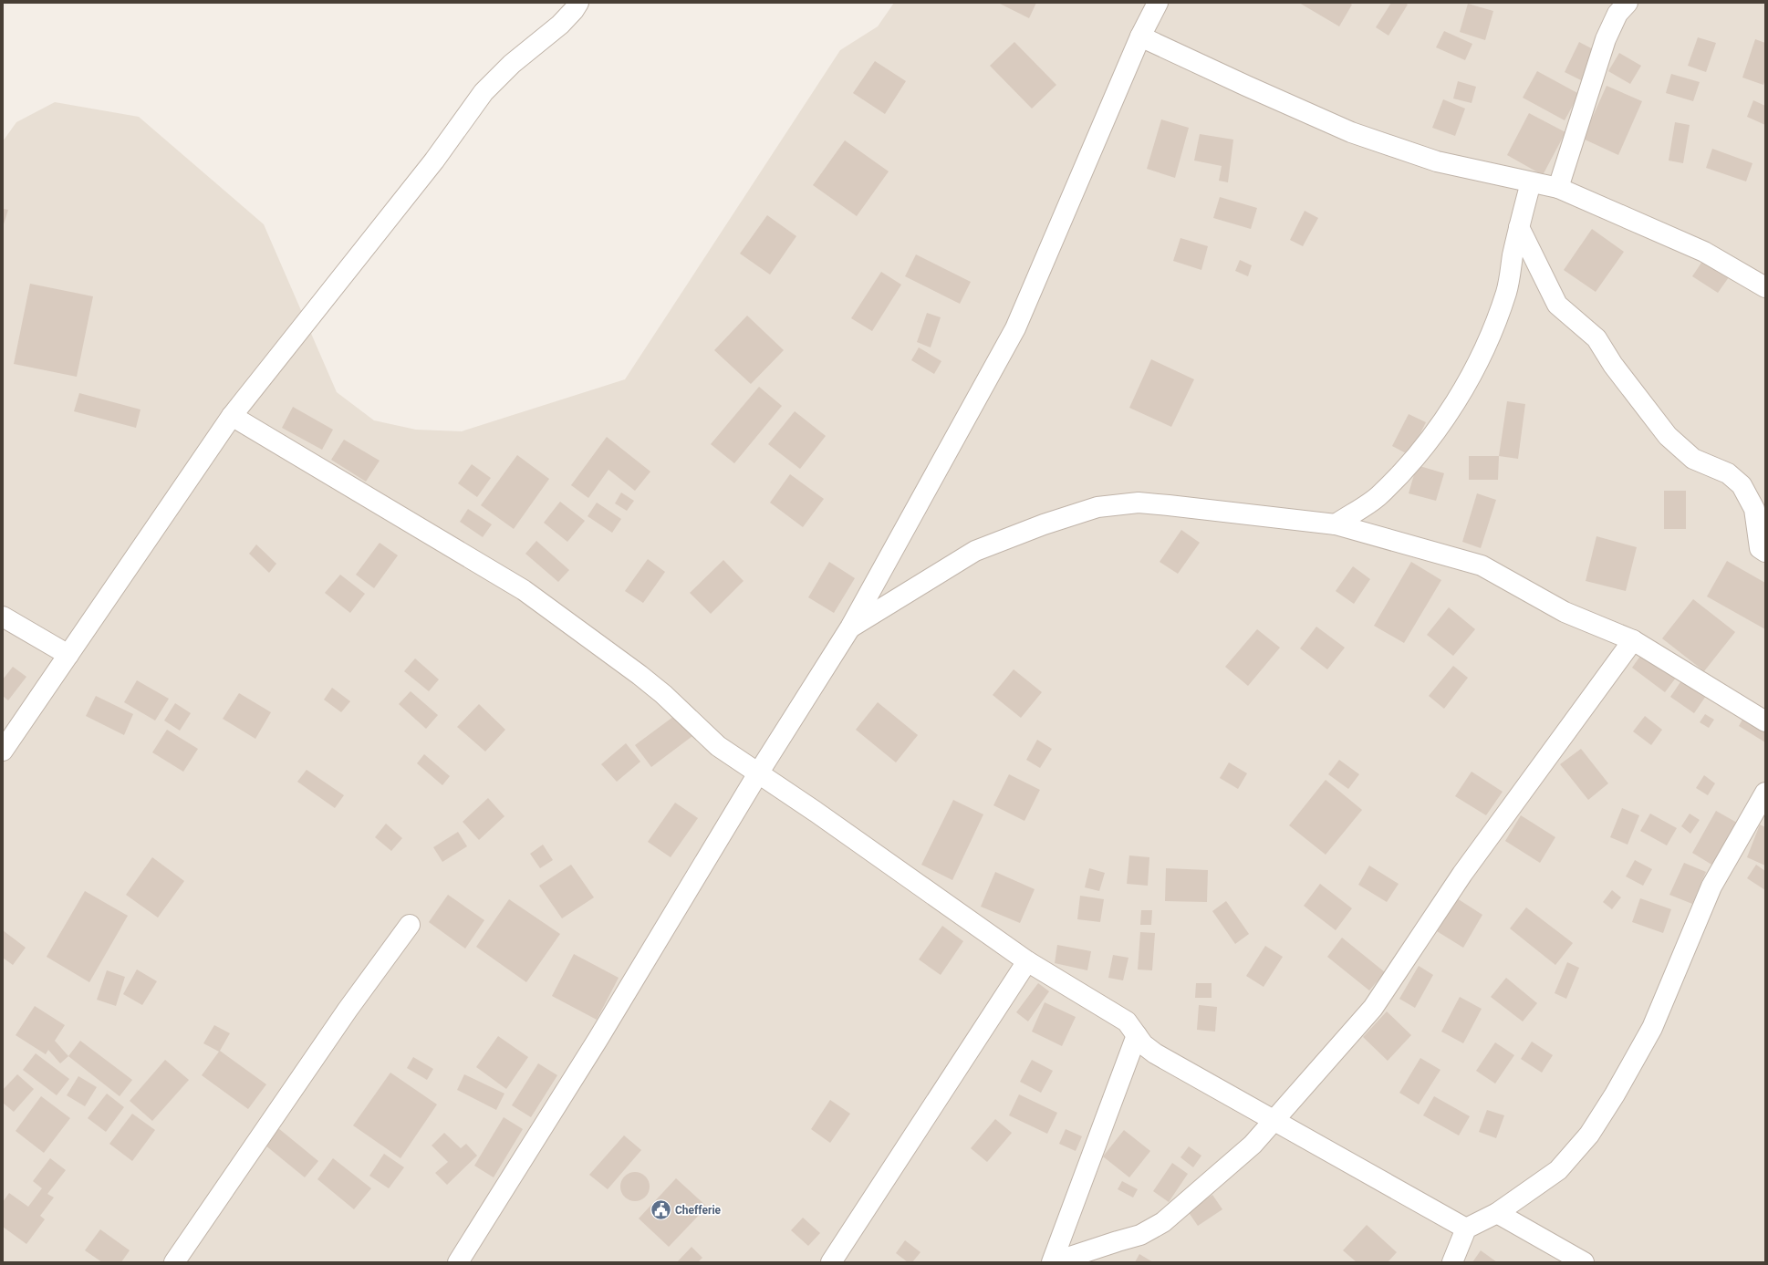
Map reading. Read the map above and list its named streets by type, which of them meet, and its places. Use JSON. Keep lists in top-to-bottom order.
{
  "places": {
    "public building": ["Chefferie"]
  }
}
